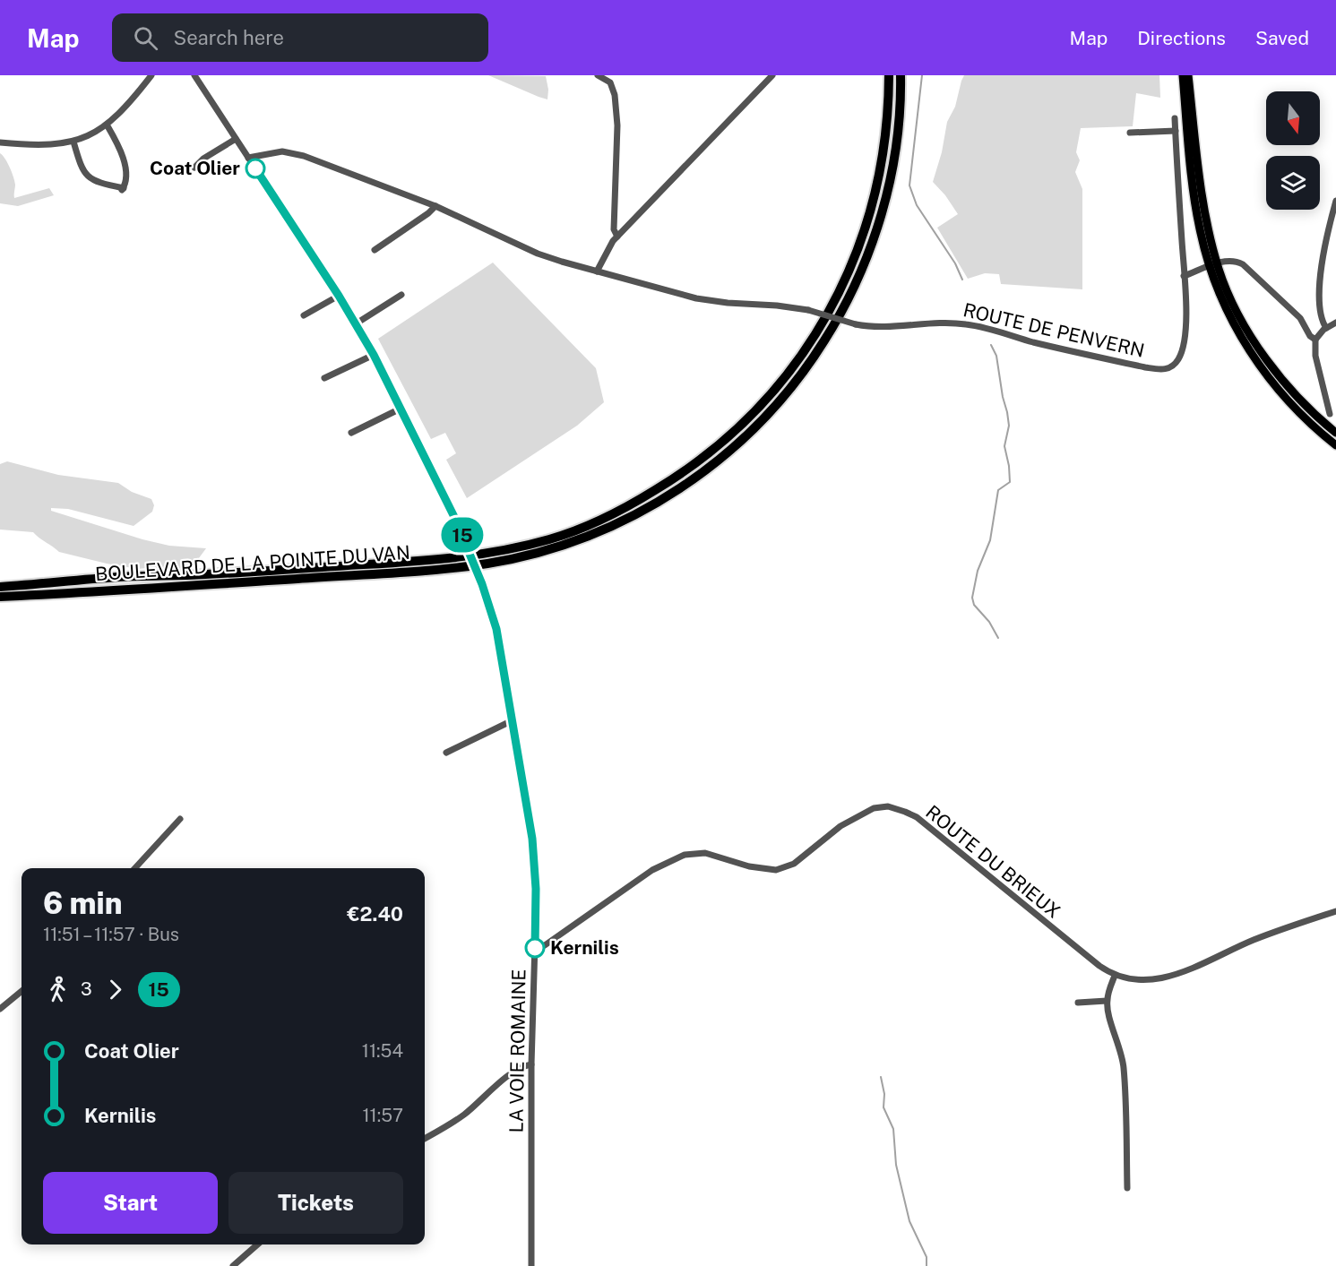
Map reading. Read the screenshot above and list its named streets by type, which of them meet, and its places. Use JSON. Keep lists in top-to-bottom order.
{
  "streets": {
    "highway": ["BOULEVARD DE LA POINTE DU VAN"],
    "street": ["ROUTE DE PENVERN", "ROUTE DU BRIEUX", "LA VOIE ROMAINE"]
  },
  "crossings": [
    ["ROUTE DU BRIEUX", "LA VOIE ROMAINE"]
  ],
  "places": ["Coat Olier", "Kernilis"],
  "lines": ["bus line 15"],
  "north": "bottom",
  "page": {
    "header": "Map",
    "search": "Search here",
    "nav": ["Map", "Directions", "Saved"],
    "on_map": "15",
    "heading": ["6 min", "11:51 – 11:57 · Bus", "€2.40"],
    "legs": ["3", "15"],
    "list": [
      {
        "name": "Coat Olier",
        "value": "11:54"
      },
      {
        "name": "Kernilis",
        "value": "11:57"
      }
    ],
    "buttons": ["Start", "Tickets"]
  }
}
